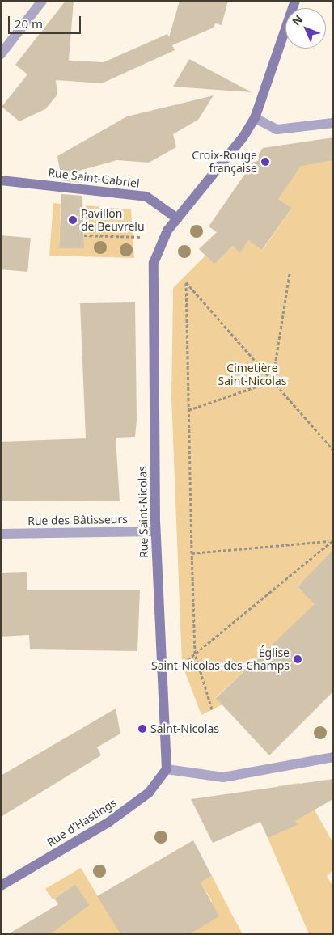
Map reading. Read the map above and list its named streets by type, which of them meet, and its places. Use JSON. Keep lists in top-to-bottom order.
{
  "streets": {
    "street": [
      "Rue Saint-Gabriel",
      "Rue Saint-Nicolas",
      "Rue des Bâtisseurs",
      "Rue d'Hastings"
    ]
  },
  "crossings": [
    ["Rue Saint-Gabriel", "Rue Saint-Nicolas"],
    ["Rue Saint-Nicolas", "Rue des Bâtisseurs"],
    ["Rue Saint-Nicolas", "Rue d'Hastings"]
  ],
  "parks": ["Cimetière Saint-Nicolas"],
  "places": [
    "Croix-Rouge française",
    "Pavillon de Beuvrelu",
    "Église Saint-Nicolas-des-Champs",
    "Saint-Nicolas"
  ],
  "scale_bar": "20 m",
  "north": "top left"
}
